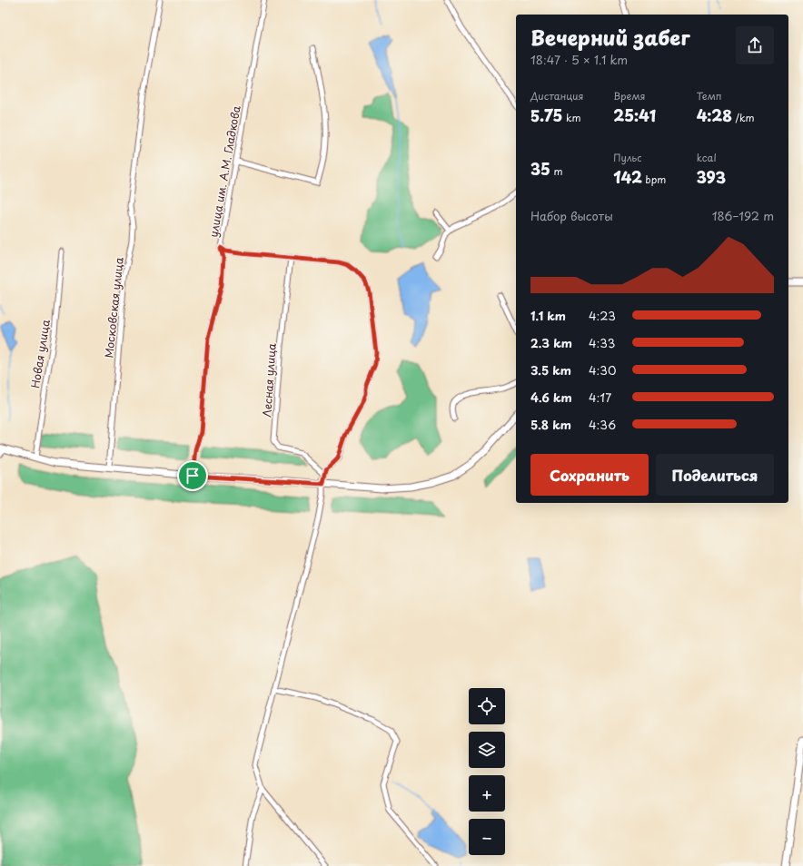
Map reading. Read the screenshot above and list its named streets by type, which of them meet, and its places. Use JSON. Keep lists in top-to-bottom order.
{
  "streets": {
    "street": [
      "улица им. А.М. Гладкова",
      "Московская улица",
      "Новая улица",
      "Лесная улица"
    ]
  },
  "page": {
    "heading": ["Вечерний забег", "18:47 · 5 × 1.1 km"],
    "stats": [
      ["Дистанция", "5.75 km"],
      ["Время", "25:41"],
      ["Темп", "4:28 /km"],
      ["35 m"],
      ["Пульс", "142 bpm"],
      ["kcal", "393"]
    ],
    "chart": ["Набор высоты", "186–192 m"],
    "list": [
      {
        "name": "1.1 km",
        "note": "4:23"
      },
      {
        "name": "2.3 km",
        "note": "4:33"
      },
      {
        "name": "3.5 km",
        "note": "4:30"
      },
      {
        "name": "4.6 km",
        "note": "4:17"
      },
      {
        "name": "5.8 km",
        "note": "4:36"
      }
    ],
    "buttons": ["Сохранить", "Поделиться"],
    "map_buttons": ["+", "−"]
  }
}
